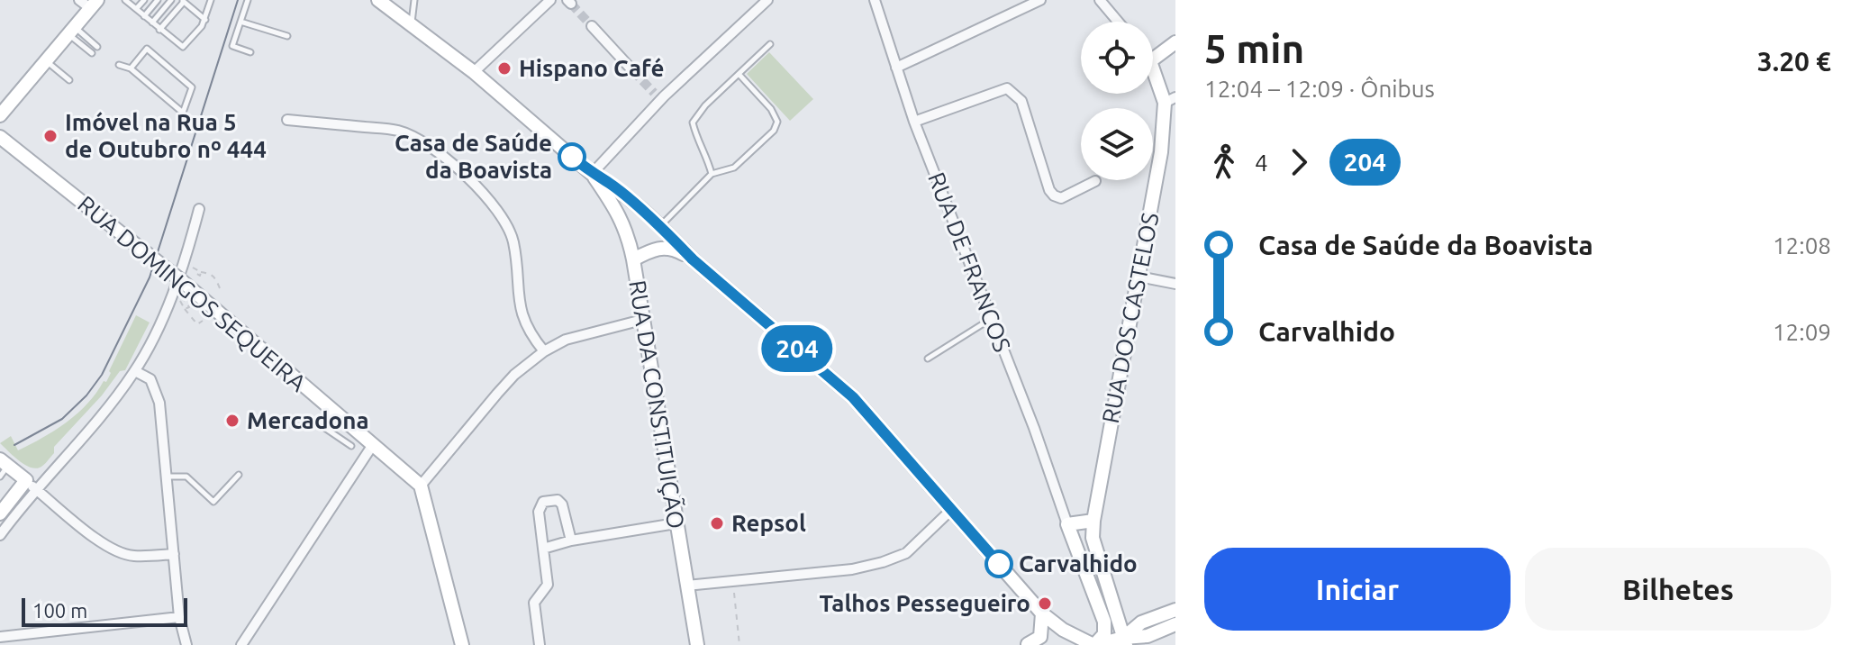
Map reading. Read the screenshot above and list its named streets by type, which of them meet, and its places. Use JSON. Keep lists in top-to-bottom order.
{
  "streets": {
    "main road": ["RUA DOMINGOS SEQUEIRA", "RUA DOS CASTELOS", "RUA DA CONSTITUIÇÃO"],
    "street": ["RUA DE FRANCOS"]
  },
  "places": [
    "Hispano Café",
    "Imóvel na Rua 5 de Outubro nº 444",
    "Casa de Saúde da Boavista",
    "Mercadona",
    "Repsol",
    "Carvalhido",
    "Talhos Pessegueiro"
  ],
  "lines": ["bus line 204"],
  "scale_bar": "100 m",
  "page": {
    "on_map": "204",
    "heading": ["5 min", "12:04 – 12:09 · Ônibus", "3.20 €"],
    "legs": ["4", "204"],
    "list": [
      {
        "name": "Casa de Saúde da Boavista",
        "value": "12:08"
      },
      {
        "name": "Carvalhido",
        "value": "12:09"
      }
    ],
    "buttons": ["Iniciar", "Bilhetes"],
    "scale": "100 m"
  }
}
